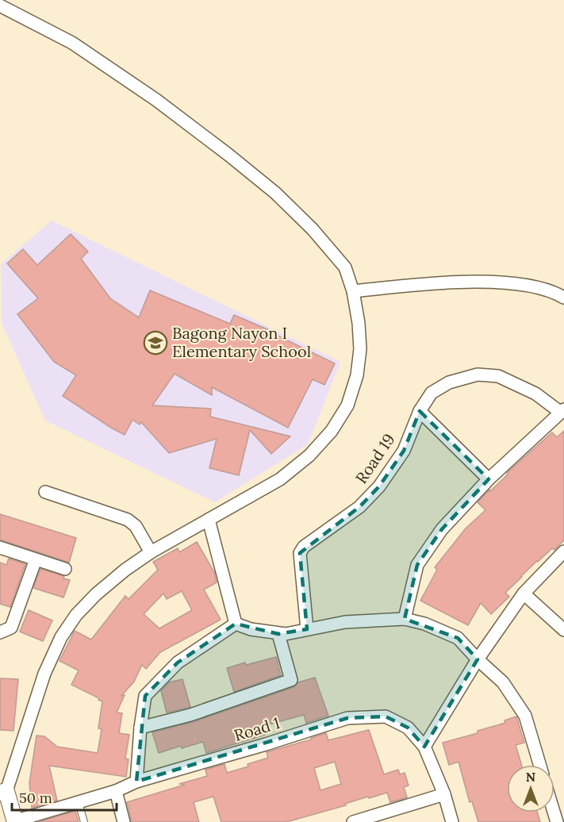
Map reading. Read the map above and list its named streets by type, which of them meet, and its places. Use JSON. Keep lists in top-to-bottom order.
{
  "streets": {
    "street": ["Road 19", "Road 1"]
  },
  "places": {
    "school or university": ["Bagong Nayon I Elementary School"]
  },
  "scale_bar": "50 m",
  "north": "top"
}
